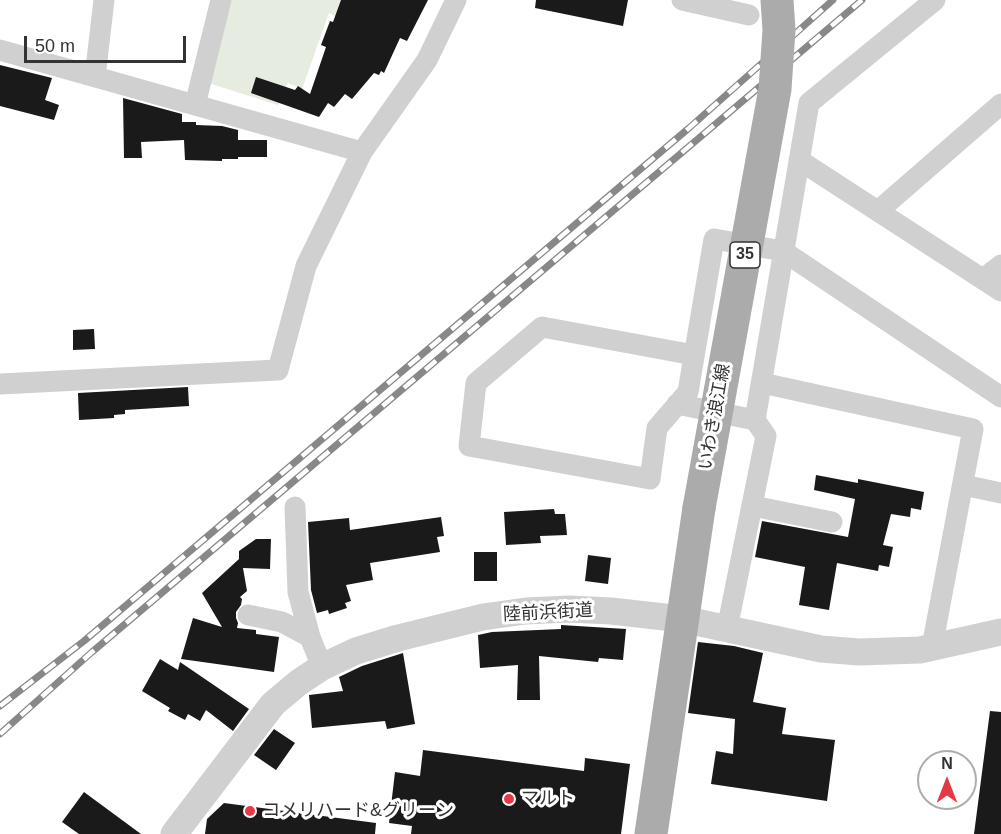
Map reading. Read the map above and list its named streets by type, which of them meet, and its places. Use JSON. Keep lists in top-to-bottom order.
{
  "streets": {
    "main road": ["35", "いわき浪江線"],
    "street": ["陸前浜街道"]
  },
  "crossings": [
    ["いわき浪江線", "陸前浜街道"]
  ],
  "places": ["マルト", "コメリハード&グリーン"],
  "scale_bar": "50 m",
  "north": "top"
}
